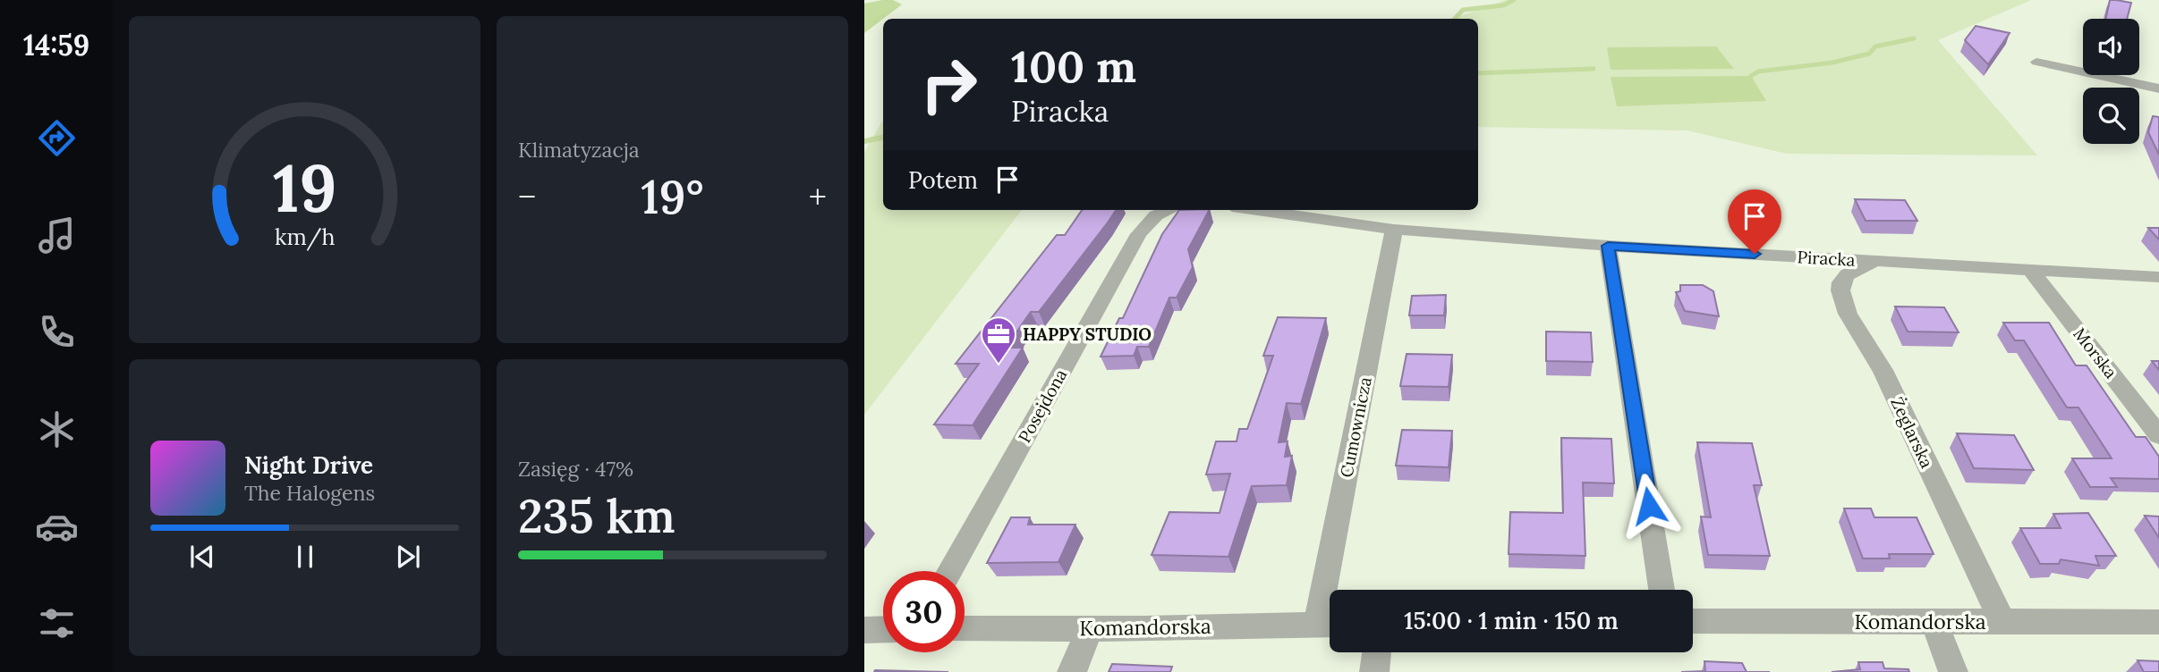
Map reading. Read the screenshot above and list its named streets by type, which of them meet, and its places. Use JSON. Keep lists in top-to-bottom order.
{
  "streets": {
    "street": [
      "Piracka",
      "Morska",
      "Posejdona",
      "Cumownicza",
      "Żeglarska",
      "Komandorska"
    ]
  },
  "crossings": [
    ["Piracka", "Morska"],
    ["Piracka", "Cumownicza"],
    ["Piracka", "Żeglarska"],
    ["Cumownicza", "Komandorska"],
    ["Żeglarska", "Komandorska"]
  ],
  "places": {
    "office": ["HAPPY STUDIO"]
  },
  "page": {
    "tabs": "14:59",
    "tile": [
      "Klimatyzacja",
      ["Zasięg · 47%", "235 km"]
    ],
    "turn": ["100 m", "Piracka"],
    "then": "Potem",
    "heat": ["−", "19°", "+"],
    "song": ["Night Drive", "The Halogens"],
    "limit": "30",
    "trip": "15:00 · 1 min · 150 m",
    "gauge": ["19", "km/h"]
  }
}
